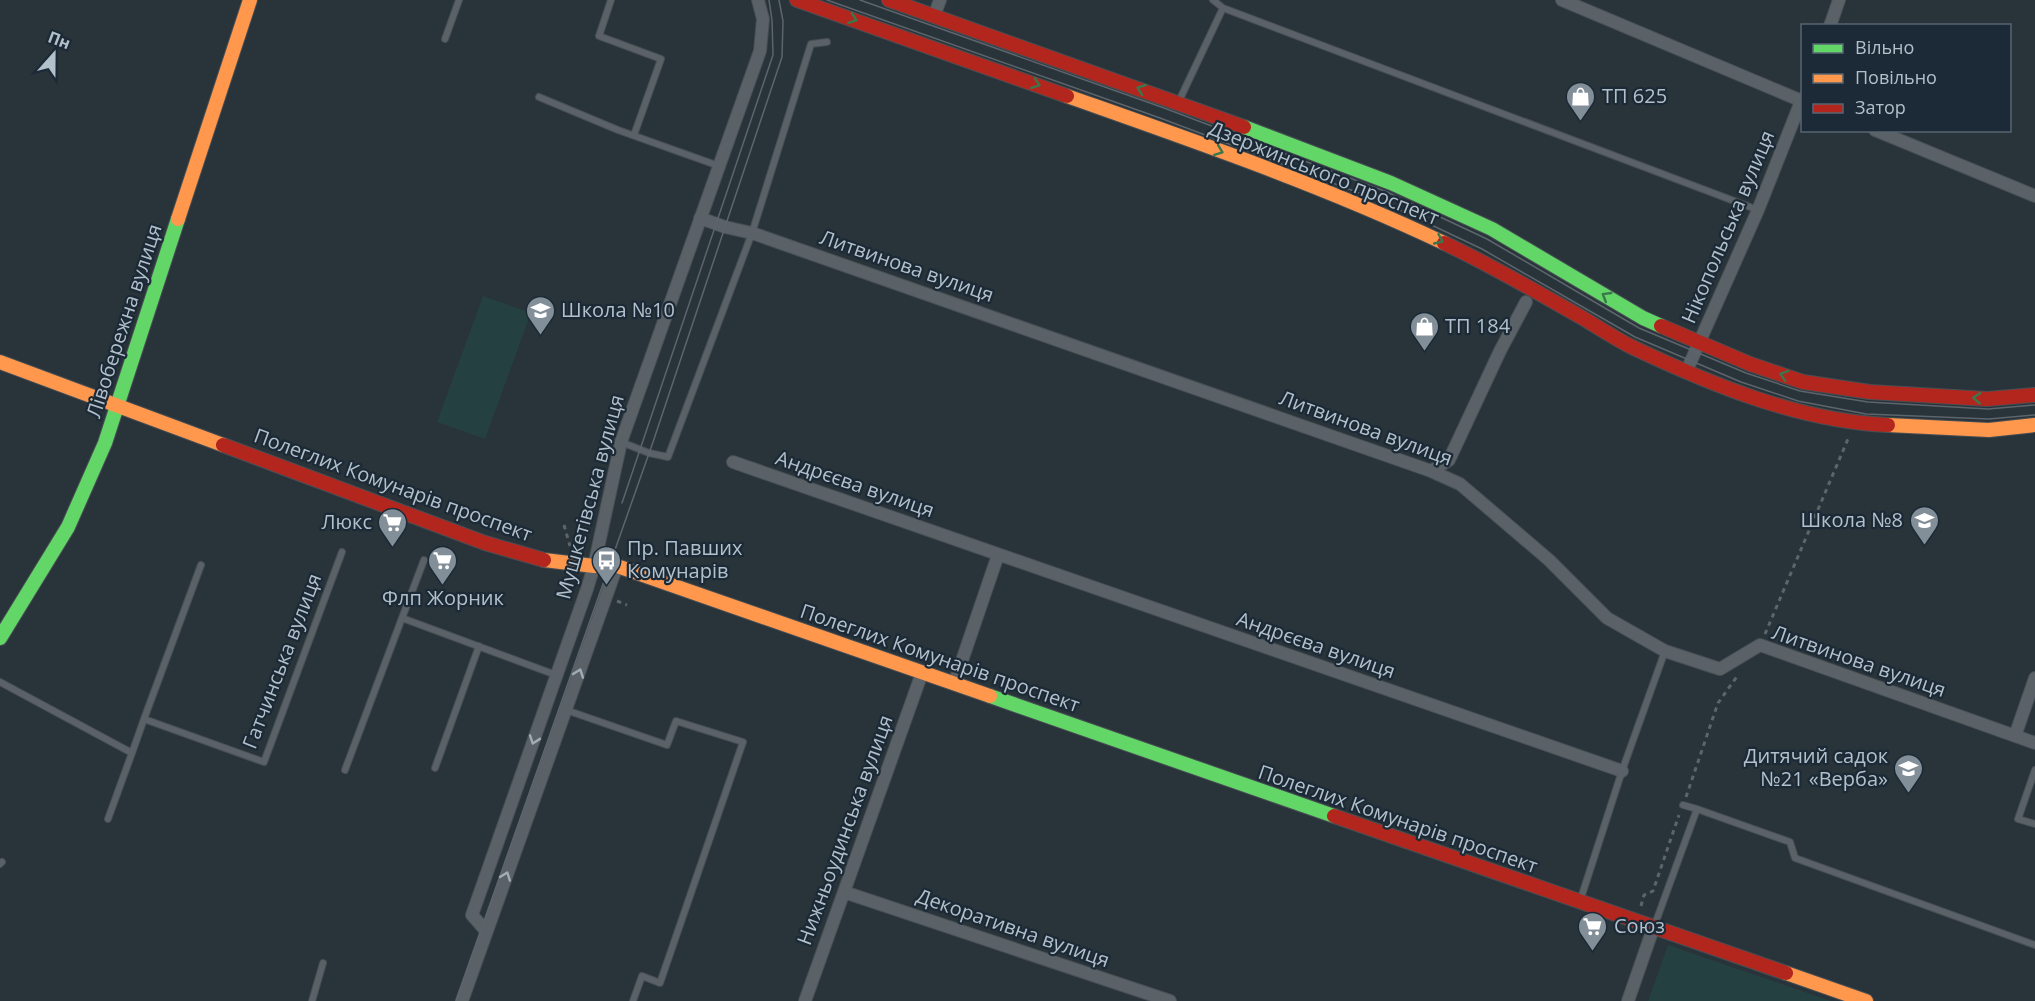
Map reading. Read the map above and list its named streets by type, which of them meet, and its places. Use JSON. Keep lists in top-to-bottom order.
{
  "streets": {
    "street": [
      "Дзержинського проспект",
      "Нікопольська вулиця",
      "Литвинова вулиця",
      "Лівобережна вулиця",
      "Андрєєва вулиця",
      "Полеглих Комунарів проспект",
      "Мушкетівська вулиця",
      "Нижньоудинська вулиця",
      "Декоративна вулиця"
    ],
    "lane": ["Гатчинська вулиця"]
  },
  "crossings": [
    ["Дзержинського проспект", "Нікопольська вулиця"],
    ["Литвинова вулиця", "Мушкетівська вулиця"],
    ["Лівобережна вулиця", "Полеглих Комунарів проспект"],
    ["Полеглих Комунарів проспект", "Мушкетівська вулиця"],
    ["Полеглих Комунарів проспект", "Нижньоудинська вулиця"],
    ["Нижньоудинська вулиця", "Декоративна вулиця"]
  ],
  "places": {
    "shop": ["ТП 625", "ТП 184"],
    "school or university": ["Школа №10", "Школа №8", "Дитячий садок №21 «Верба»"],
    "supermarket": ["Люкс", "Флп Жорник", "Союз"],
    "bus stop": ["Пр. Павших Комунарiв"]
  },
  "legend": ["Вільно", "Повільно", "Затор"],
  "north": "top"
}
